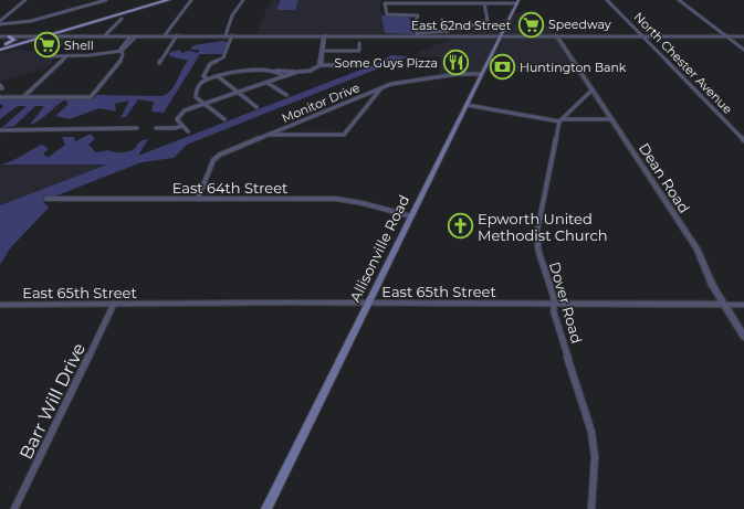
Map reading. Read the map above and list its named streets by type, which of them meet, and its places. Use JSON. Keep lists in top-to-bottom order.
{
  "streets": {
    "main road": ["Allisonville Road"],
    "street": [
      "East 62nd Street",
      "North Chester Avenue",
      "Monitor Drive",
      "Dean Road",
      "East 64th Street",
      "East 65th Street",
      "Dover Road",
      "Barr Will Drive"
    ]
  },
  "crossings": [
    ["East 62nd Street", "North Chester Avenue"],
    ["East 62nd Street", "Dean Road"],
    ["East 62nd Street", "Allisonville Road"],
    ["Monitor Drive", "East 64th Street"],
    ["Monitor Drive", "Allisonville Road"],
    ["Dean Road", "East 65th Street"],
    ["East 64th Street", "Allisonville Road"],
    ["Allisonville Road", "East 65th Street"],
    ["East 65th Street", "Dover Road"],
    ["East 65th Street", "Barr Will Drive"]
  ],
  "places": {
    "supermarket": ["Speedway", "Shell"],
    "restaurant": ["Some Guys Pizza"],
    "bank": ["Huntington Bank"],
    "church": ["Epworth United Methodist Church"]
  }
}
